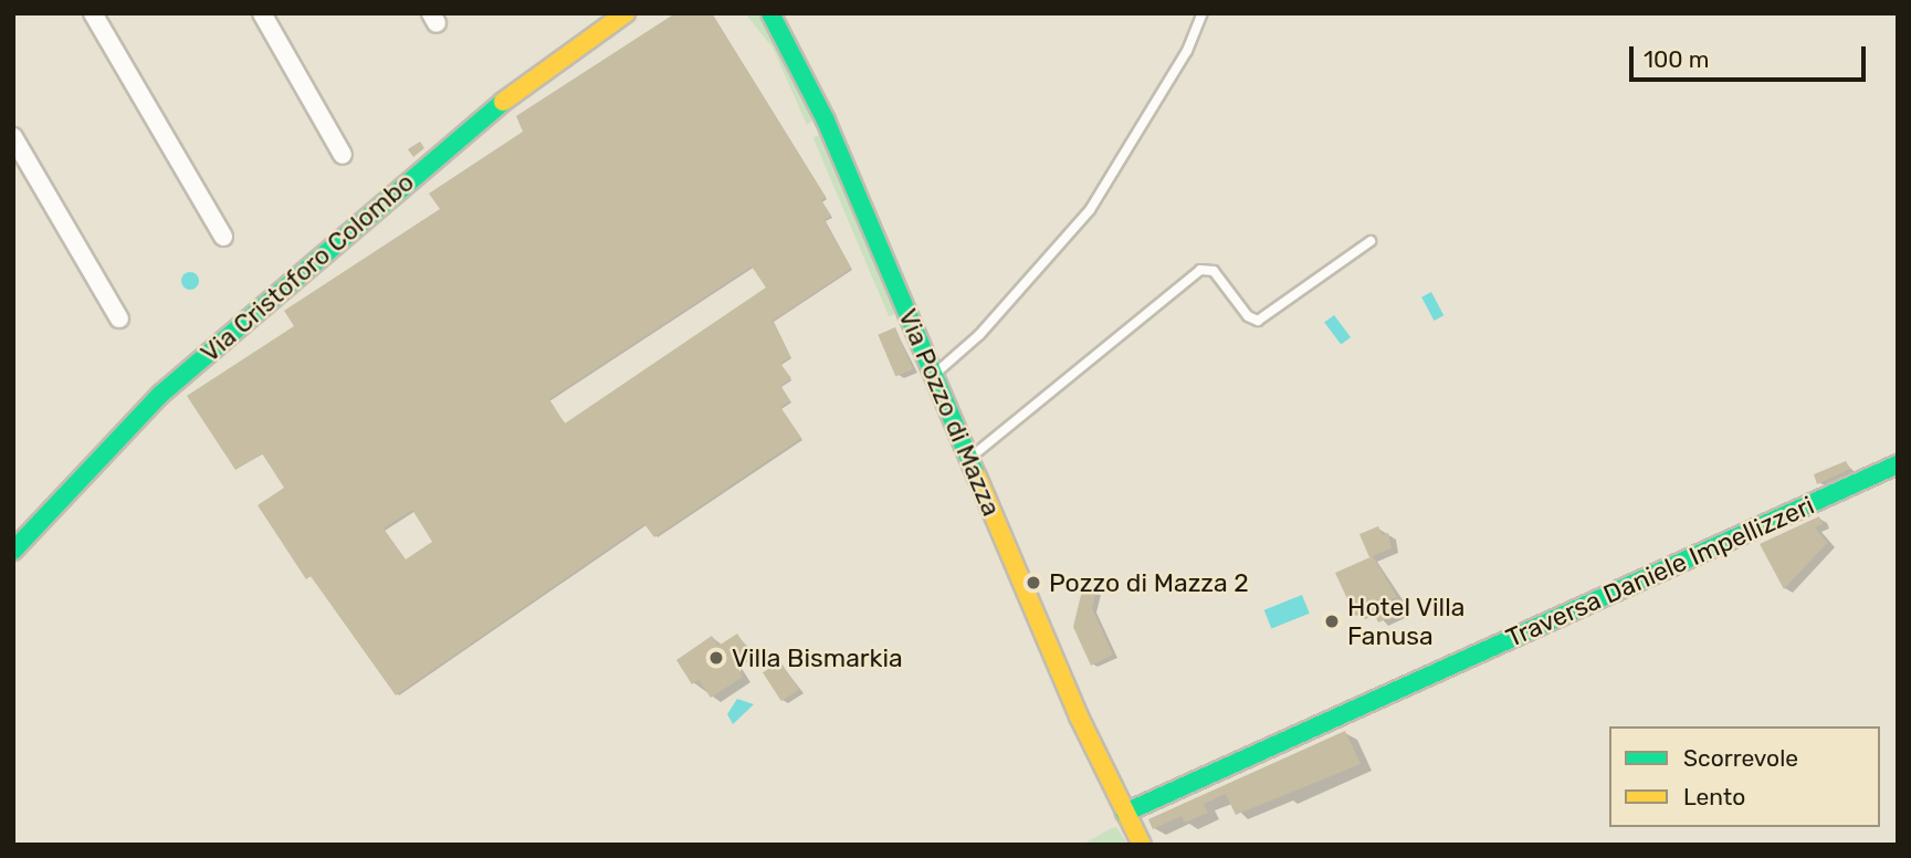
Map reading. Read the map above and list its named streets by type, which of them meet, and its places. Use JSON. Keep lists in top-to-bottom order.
{
  "streets": {
    "street": ["Via Cristoforo Colombo", "Via Pozzo di Mazza", "Traversa Daniele Impellizzeri"]
  },
  "crossings": [
    ["Via Pozzo di Mazza", "Traversa Daniele Impellizzeri"]
  ],
  "places": ["Pozzo di Mazza 2", "Hotel Villa Fanusa", "Villa Bismarkia"],
  "legend": ["Scorrevole", "Lento"],
  "scale_bar": "100 m"
}
